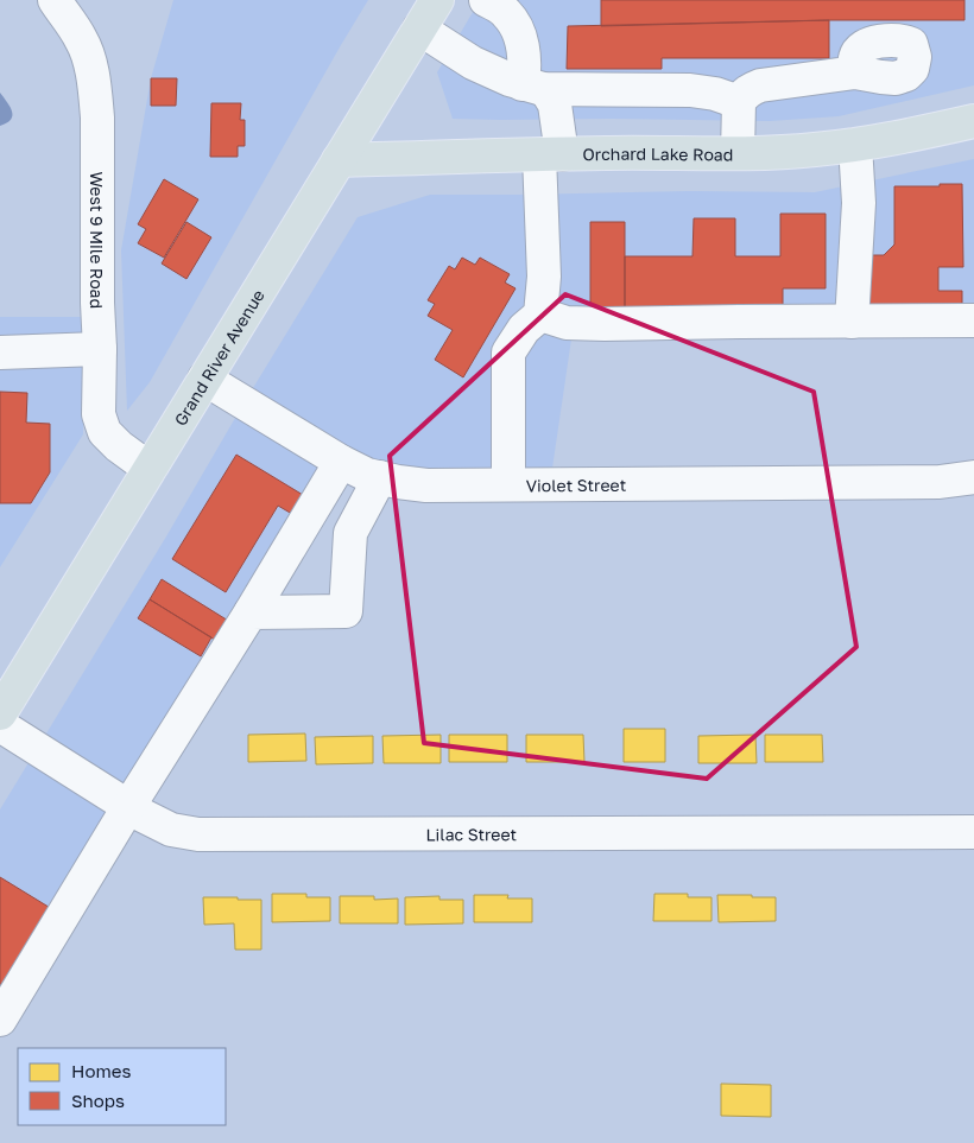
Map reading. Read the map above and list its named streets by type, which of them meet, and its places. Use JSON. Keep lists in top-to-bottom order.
{
  "streets": {
    "main road": ["Orchard Lake Road", "Grand River Avenue"],
    "street": ["West 9 Mile Road", "Violet Street", "Lilac Street"]
  },
  "crossings": [
    ["Orchard Lake Road", "Grand River Avenue"],
    ["West 9 Mile Road", "Grand River Avenue"],
    ["Grand River Avenue", "Violet Street"]
  ],
  "legend": ["Homes", "Shops"]
}
